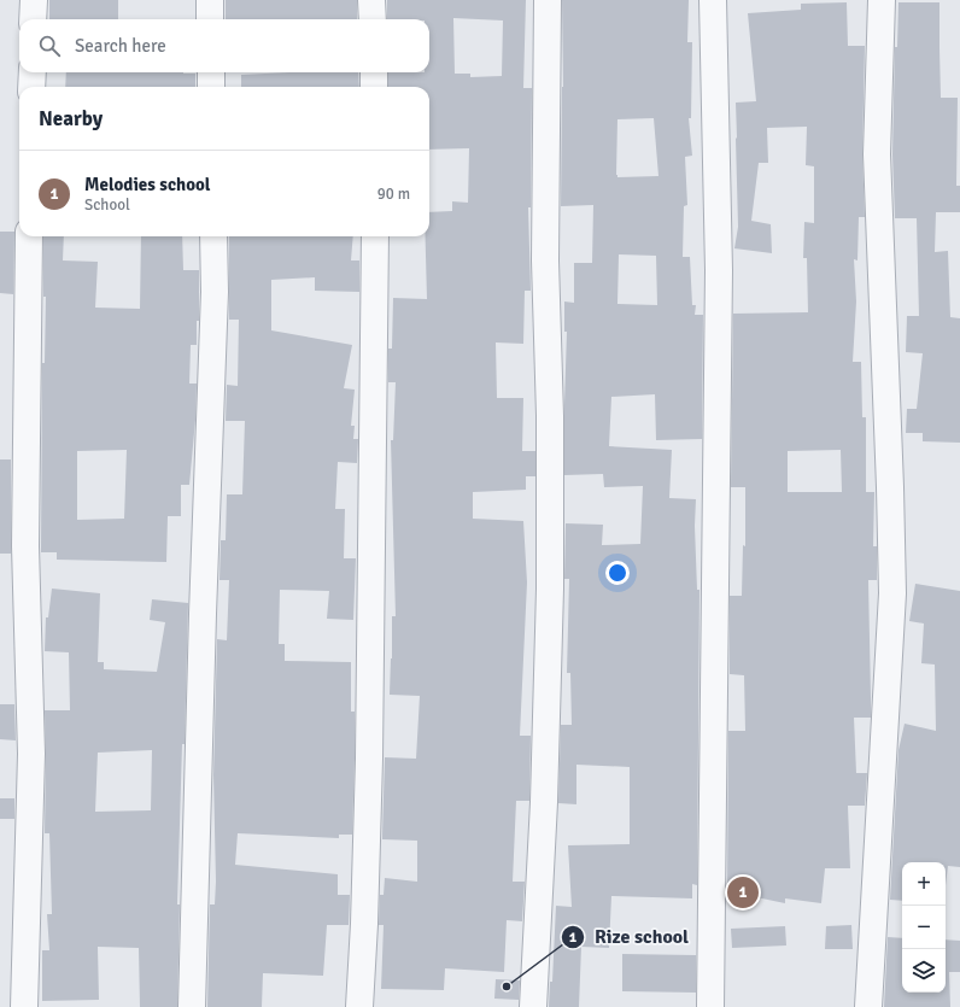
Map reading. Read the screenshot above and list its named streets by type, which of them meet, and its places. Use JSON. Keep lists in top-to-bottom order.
{
  "places": ["Rize school"],
  "page": {
    "search": "Search here",
    "heading": "Nearby",
    "list": [
      {
        "mark": "1",
        "name": "Melodies school",
        "note": "School",
        "value": "90 m"
      }
    ],
    "map_buttons": ["+", "−"],
    "pins": "1"
  }
}
